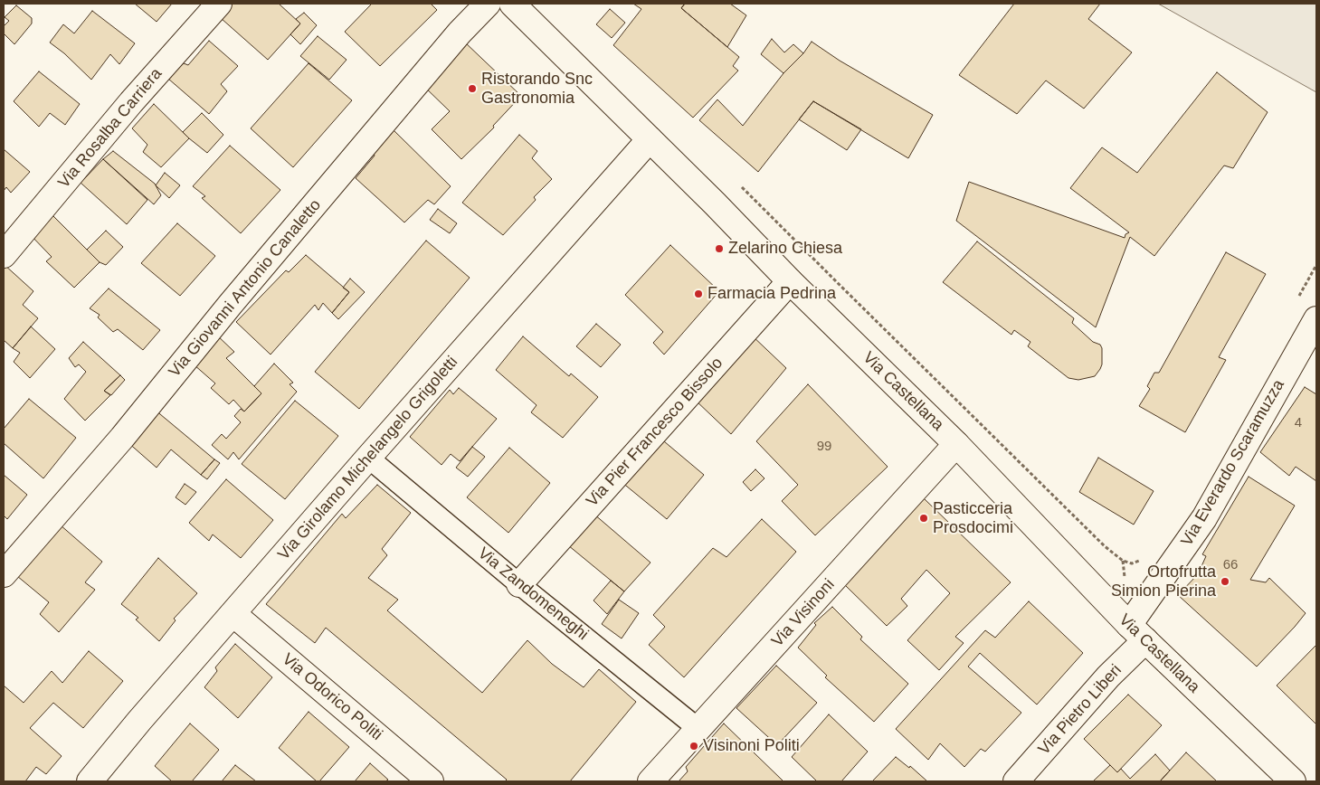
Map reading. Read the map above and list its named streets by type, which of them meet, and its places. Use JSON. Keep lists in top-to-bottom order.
{
  "streets": {
    "street": [
      "Via Rosalba Carriera",
      "Via Giovanni Antonio Canaletto",
      "Via Castellana",
      "Via Pier Francesco Bissolo",
      "Via Girolamo Michelangelo Grigoletti",
      "Via Everardo Scaramuzza",
      "Via Zandomeneghi",
      "Via Visinoni",
      "Via Odorico Politi",
      "Via Pietro Liberi"
    ]
  },
  "crossings": [
    ["Via Castellana", "Via Pier Francesco Bissolo"],
    ["Via Castellana", "Via Girolamo Michelangelo Grigoletti"],
    ["Via Castellana", "Via Everardo Scaramuzza"],
    ["Via Castellana", "Via Visinoni"],
    ["Via Castellana", "Via Pietro Liberi"],
    ["Via Pier Francesco Bissolo", "Via Zandomeneghi"],
    ["Via Girolamo Michelangelo Grigoletti", "Via Zandomeneghi"],
    ["Via Girolamo Michelangelo Grigoletti", "Via Odorico Politi"],
    ["Via Everardo Scaramuzza", "Via Pietro Liberi"],
    ["Via Zandomeneghi", "Via Visinoni"]
  ],
  "places": [
    "Ristorando Snc Gastronomia",
    "Zelarino Chiesa",
    "Farmacia Pedrina",
    "Pasticceria Prosdocimi",
    "Ortofrutta Simion Pierina",
    "Visinoni Politi"
  ],
  "house_numbers": ["4", "99", "66"]
}
